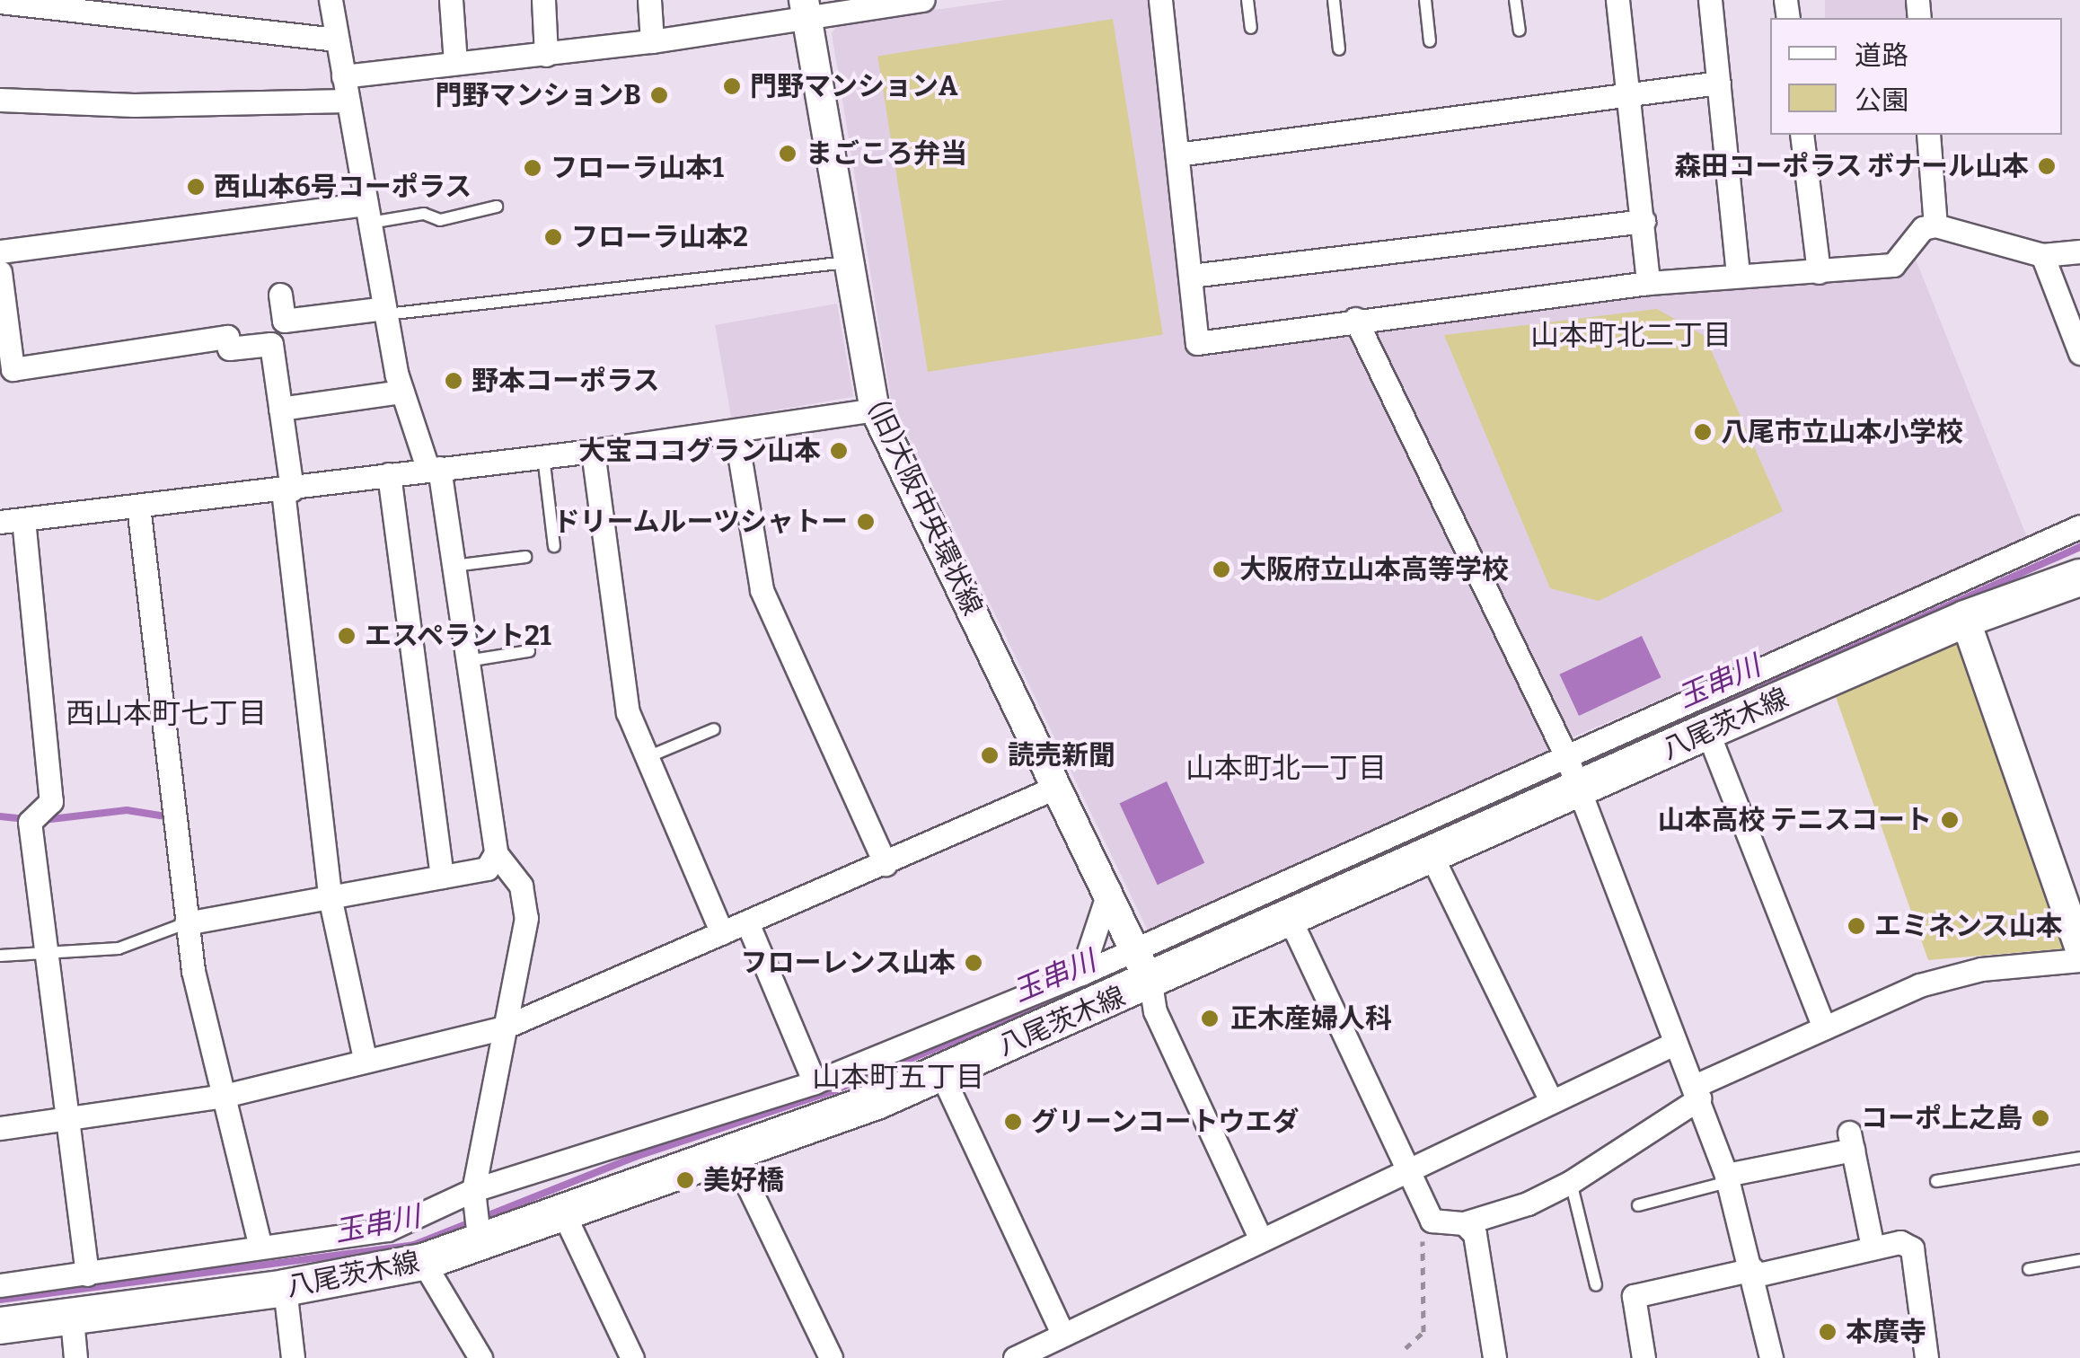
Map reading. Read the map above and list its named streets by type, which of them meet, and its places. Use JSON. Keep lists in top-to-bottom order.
{
  "streets": {
    "main road": ["八尾茨木線"],
    "street": ["(旧)大阪中央環状線"]
  },
  "crossings": [
    ["(旧)大阪中央環状線", "八尾茨木線"]
  ],
  "districts": [
    "山本町北二丁目",
    "西山本町七丁目",
    "山本町北一丁目",
    "山本町五丁目"
  ],
  "water": ["玉串川"],
  "places": [
    "門野マンションA",
    "門野マンションB",
    "まごころ弁当",
    "森田コーポラス ボナール山本",
    "フローラ山本1",
    "西山本6号コーポラス",
    "フローラ山本2",
    "野本コーポラス",
    "八尾市立山本小学校",
    "大宝ココグラン山本",
    "ドリームルーツシャトー",
    "大阪府立山本高等学校",
    "エスペラント21",
    "読売新聞",
    "山本高校 テニスコート",
    "エミネンス山本",
    "フローレンス山本",
    "正木産婦人科",
    "コーポ上之島",
    "グリーンコートウエダ",
    "美好橋",
    "本廣寺"
  ],
  "legend": ["道路", "公園"]
}
